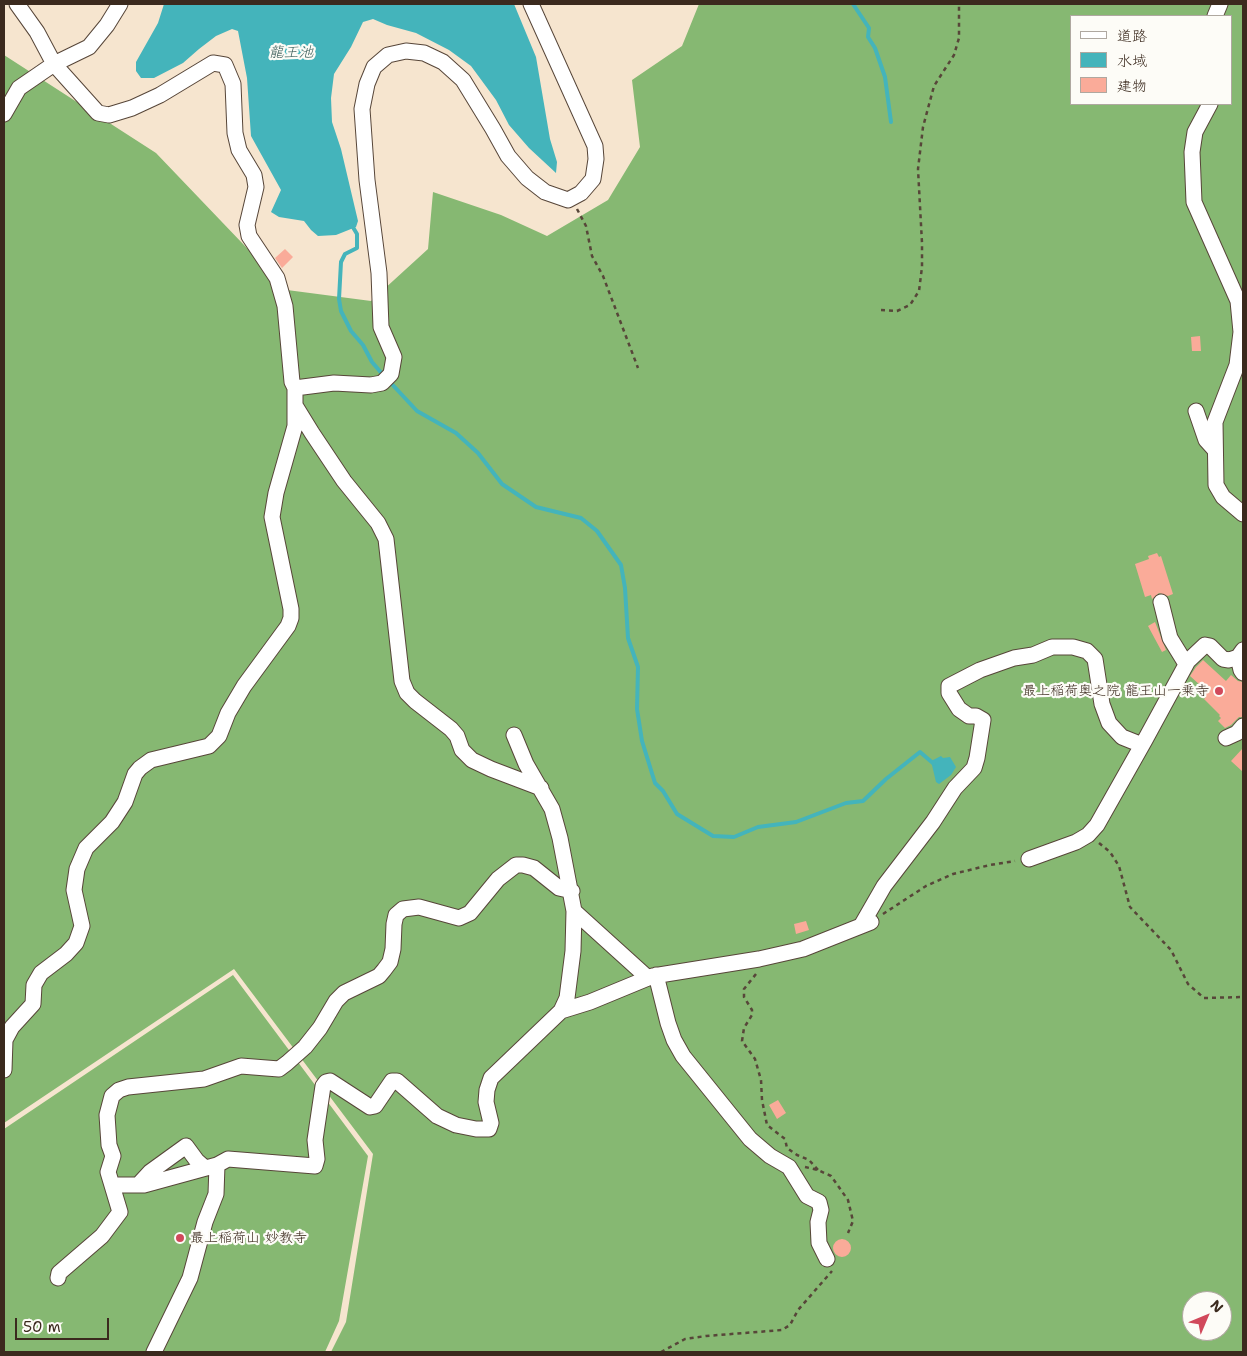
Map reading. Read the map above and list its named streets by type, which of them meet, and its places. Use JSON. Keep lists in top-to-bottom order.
{
  "water": ["龍王池"],
  "places": ["最上稲荷奥之院 龍王山一乗寺", "最上稲荷山 妙教寺"],
  "legend": ["道路", "水域", "建物"],
  "scale_bar": "50 m",
  "north": "top right"
}
